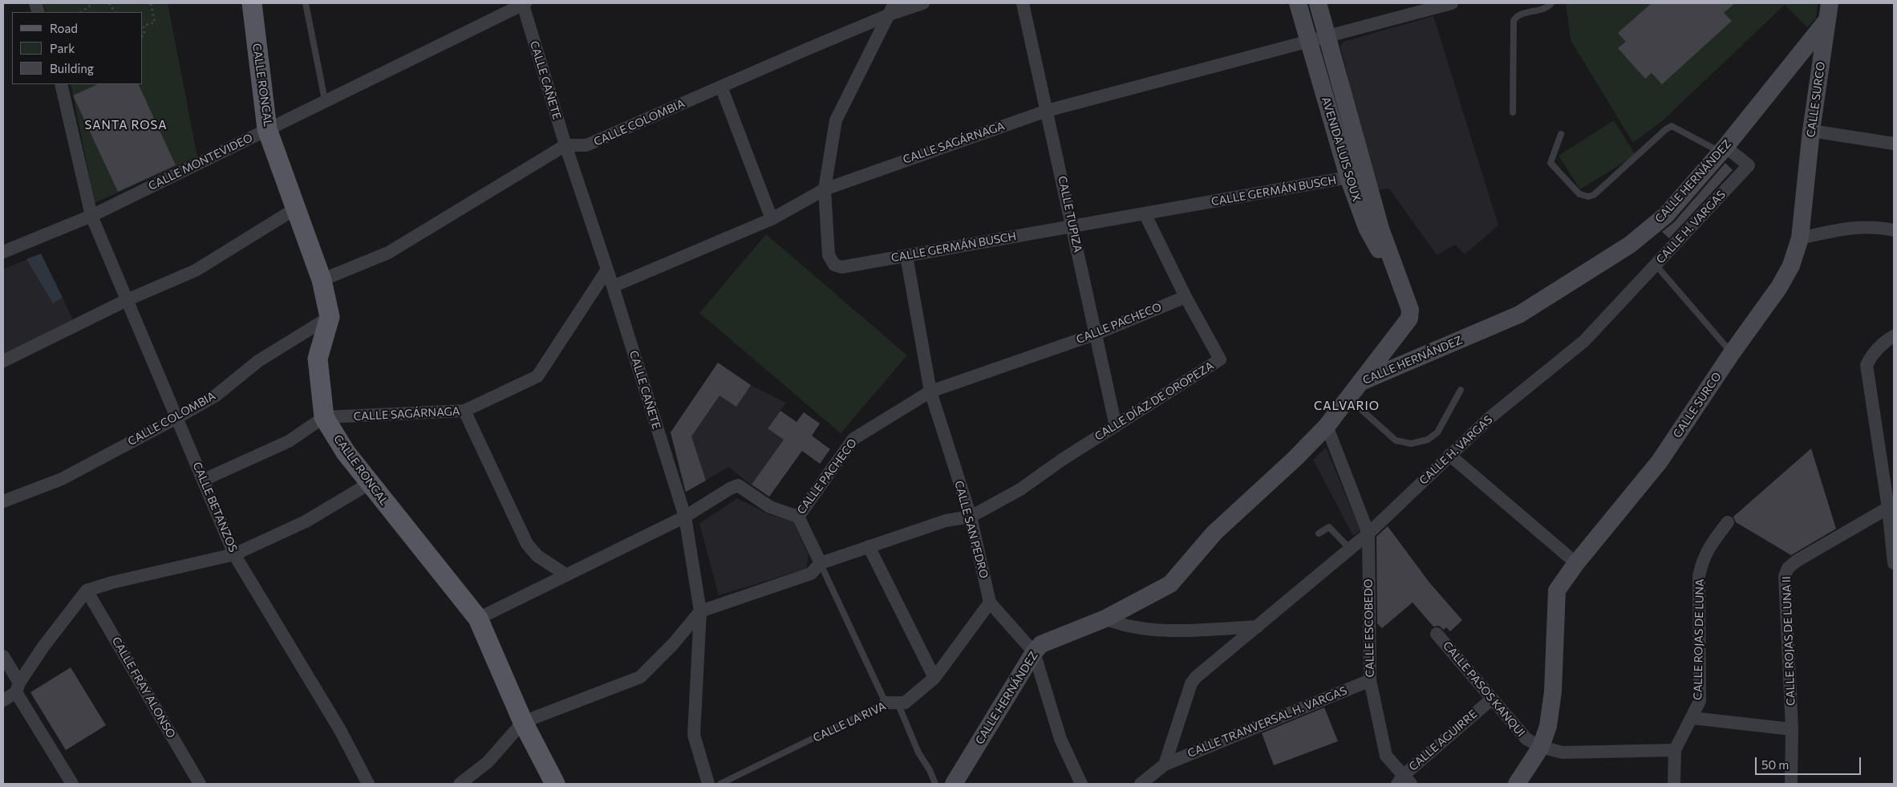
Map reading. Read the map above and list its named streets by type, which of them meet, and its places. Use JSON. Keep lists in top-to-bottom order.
{
  "streets": {
    "main road": [
      "CALLE RONCAL",
      "CALLE SURCO",
      "AVENIDA LUIS SOUX",
      "CALLE HERNÁNDEZ"
    ],
    "street": [
      "CALLE CAÑETE",
      "CALLE COLOMBIA",
      "CALLE SAGÁRNAGA",
      "CALLE MONTEVIDEO",
      "CALLE GERMÁN BUSCH",
      "CALLE TUPIZA",
      "CALLE H. VARGAS",
      "CALLE PACHECO",
      "CALLE DÍAZ DE OROPEZA",
      "CALLE BETANZOS",
      "CALLE SAN PEDRO",
      "CALLE ESCOBEDO",
      "CALLE ROJAS DE LUNA",
      "CALLE ROJAS DE LUNA II",
      "CALLE FRAY ALONSO",
      "CALLE PASOS KANQUI",
      "CALLE LA RIVA",
      "CALLE TRANVERSAL H. VARGAS",
      "CALLE AGUIRRE"
    ]
  },
  "crossings": [
    ["CALLE CAÑETE", "CALLE COLOMBIA"],
    ["CALLE CAÑETE", "CALLE SAGÁRNAGA"],
    ["CALLE CAÑETE", "CALLE MONTEVIDEO"],
    ["CALLE CAÑETE", "CALLE PACHECO"],
    ["CALLE CAÑETE", "CALLE DÍAZ DE OROPEZA"],
    ["CALLE RONCAL", "CALLE COLOMBIA"],
    ["CALLE RONCAL", "CALLE SAGÁRNAGA"],
    ["CALLE RONCAL", "CALLE MONTEVIDEO"],
    ["CALLE RONCAL", "CALLE PACHECO"],
    ["CALLE SURCO", "CALLE HERNÁNDEZ"],
    ["CALLE SURCO", "CALLE PASOS KANQUI"],
    ["CALLE COLOMBIA", "CALLE GERMÁN BUSCH"],
    ["CALLE COLOMBIA", "CALLE BETANZOS"],
    ["CALLE SAGÁRNAGA", "AVENIDA LUIS SOUX"],
    ["CALLE SAGÁRNAGA", "CALLE GERMÁN BUSCH"],
    ["CALLE SAGÁRNAGA", "CALLE TUPIZA"],
    ["AVENIDA LUIS SOUX", "CALLE HERNÁNDEZ"],
    ["AVENIDA LUIS SOUX", "CALLE GERMÁN BUSCH"],
    ["CALLE MONTEVIDEO", "CALLE BETANZOS"],
    ["CALLE HERNÁNDEZ", "CALLE H. VARGAS"],
    ["CALLE HERNÁNDEZ", "CALLE SAN PEDRO"],
    ["CALLE GERMÁN BUSCH", "CALLE TUPIZA"],
    ["CALLE GERMÁN BUSCH", "CALLE DÍAZ DE OROPEZA"],
    ["CALLE GERMÁN BUSCH", "CALLE SAN PEDRO"],
    ["CALLE TUPIZA", "CALLE PACHECO"],
    ["CALLE TUPIZA", "CALLE DÍAZ DE OROPEZA"],
    ["CALLE H. VARGAS", "CALLE ESCOBEDO"],
    ["CALLE H. VARGAS", "CALLE TRANVERSAL H. VARGAS"],
    ["CALLE PACHECO", "CALLE DÍAZ DE OROPEZA"],
    ["CALLE PACHECO", "CALLE SAN PEDRO"],
    ["CALLE DÍAZ DE OROPEZA", "CALLE SAN PEDRO"],
    ["CALLE SAN PEDRO", "CALLE LA RIVA"],
    ["CALLE ESCOBEDO", "CALLE TRANVERSAL H. VARGAS"],
    ["CALLE ESCOBEDO", "CALLE AGUIRRE"],
    ["CALLE ROJAS DE LUNA", "CALLE PASOS KANQUI"],
    ["CALLE PASOS KANQUI", "CALLE AGUIRRE"]
  ],
  "districts": ["SANTA ROSA", "CALVARIO"],
  "legend": ["Road", "Park", "Building"],
  "scale_bar": "50 m"
}
